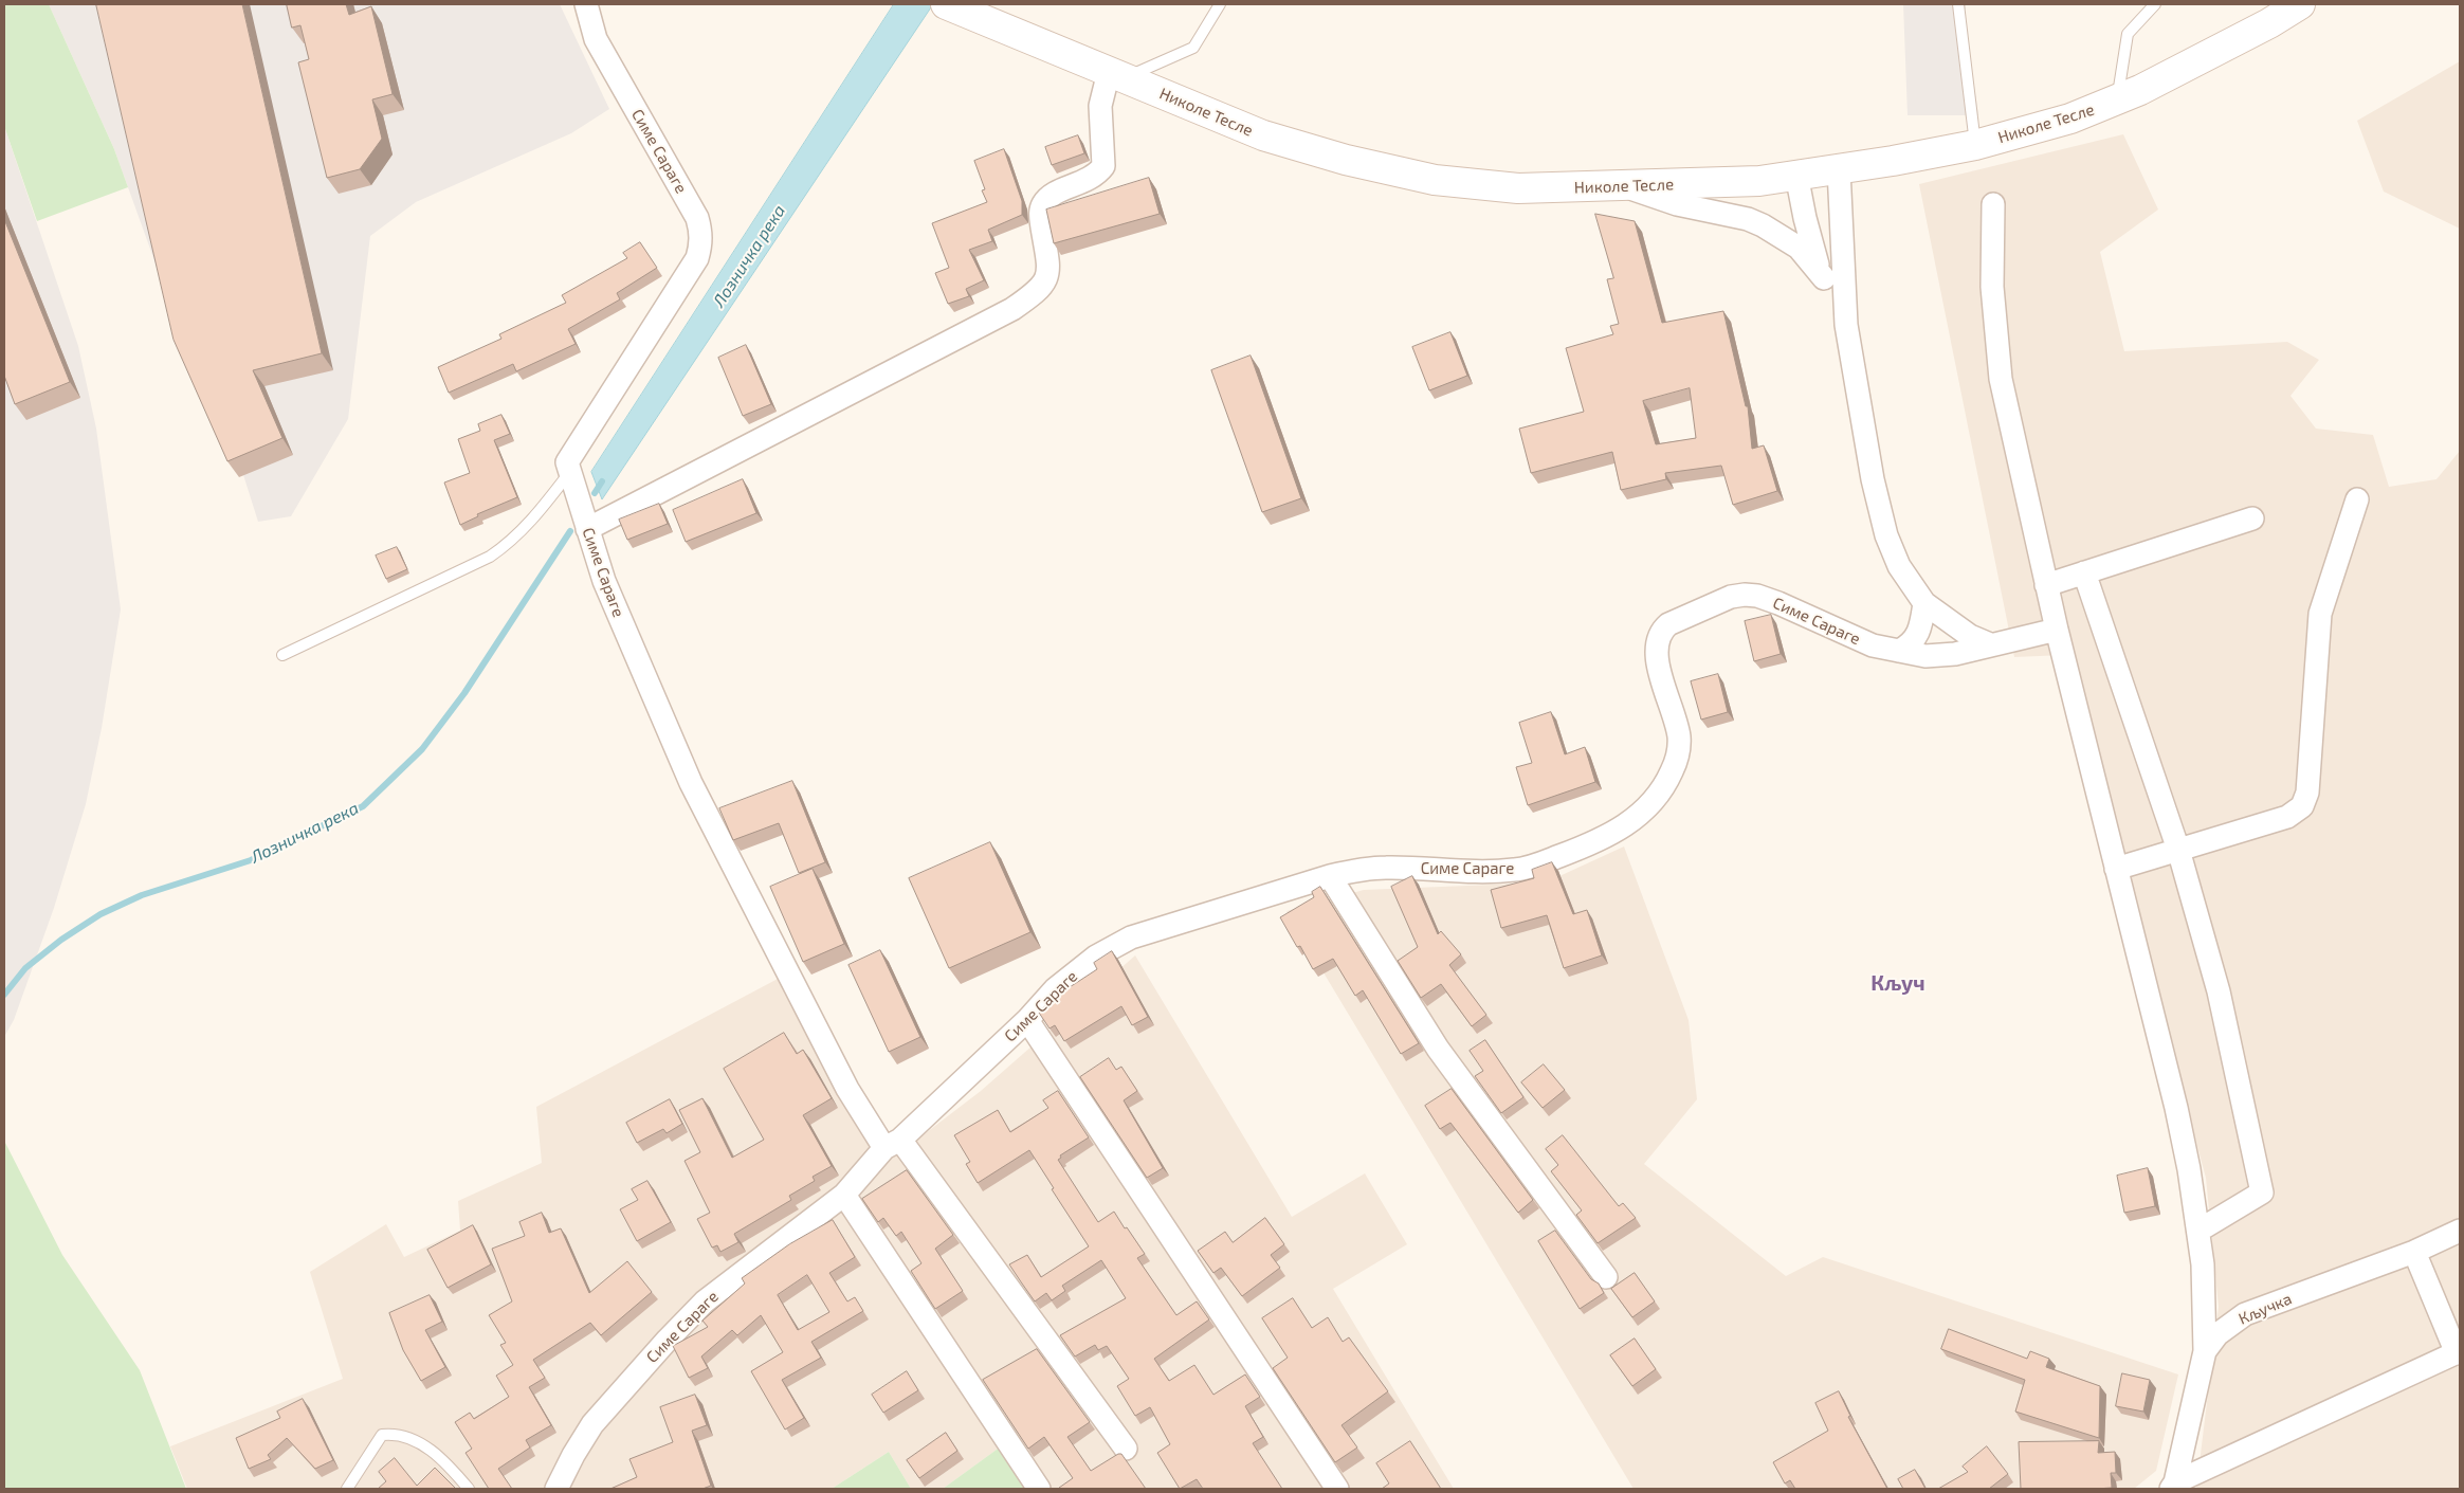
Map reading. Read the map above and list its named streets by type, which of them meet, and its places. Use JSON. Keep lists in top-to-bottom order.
{
  "streets": {
    "street": ["Николе Тесле", "Симе Сараге", "Кључка"]
  },
  "districts": ["Кључ"],
  "water": ["Лозничка река"]
}
